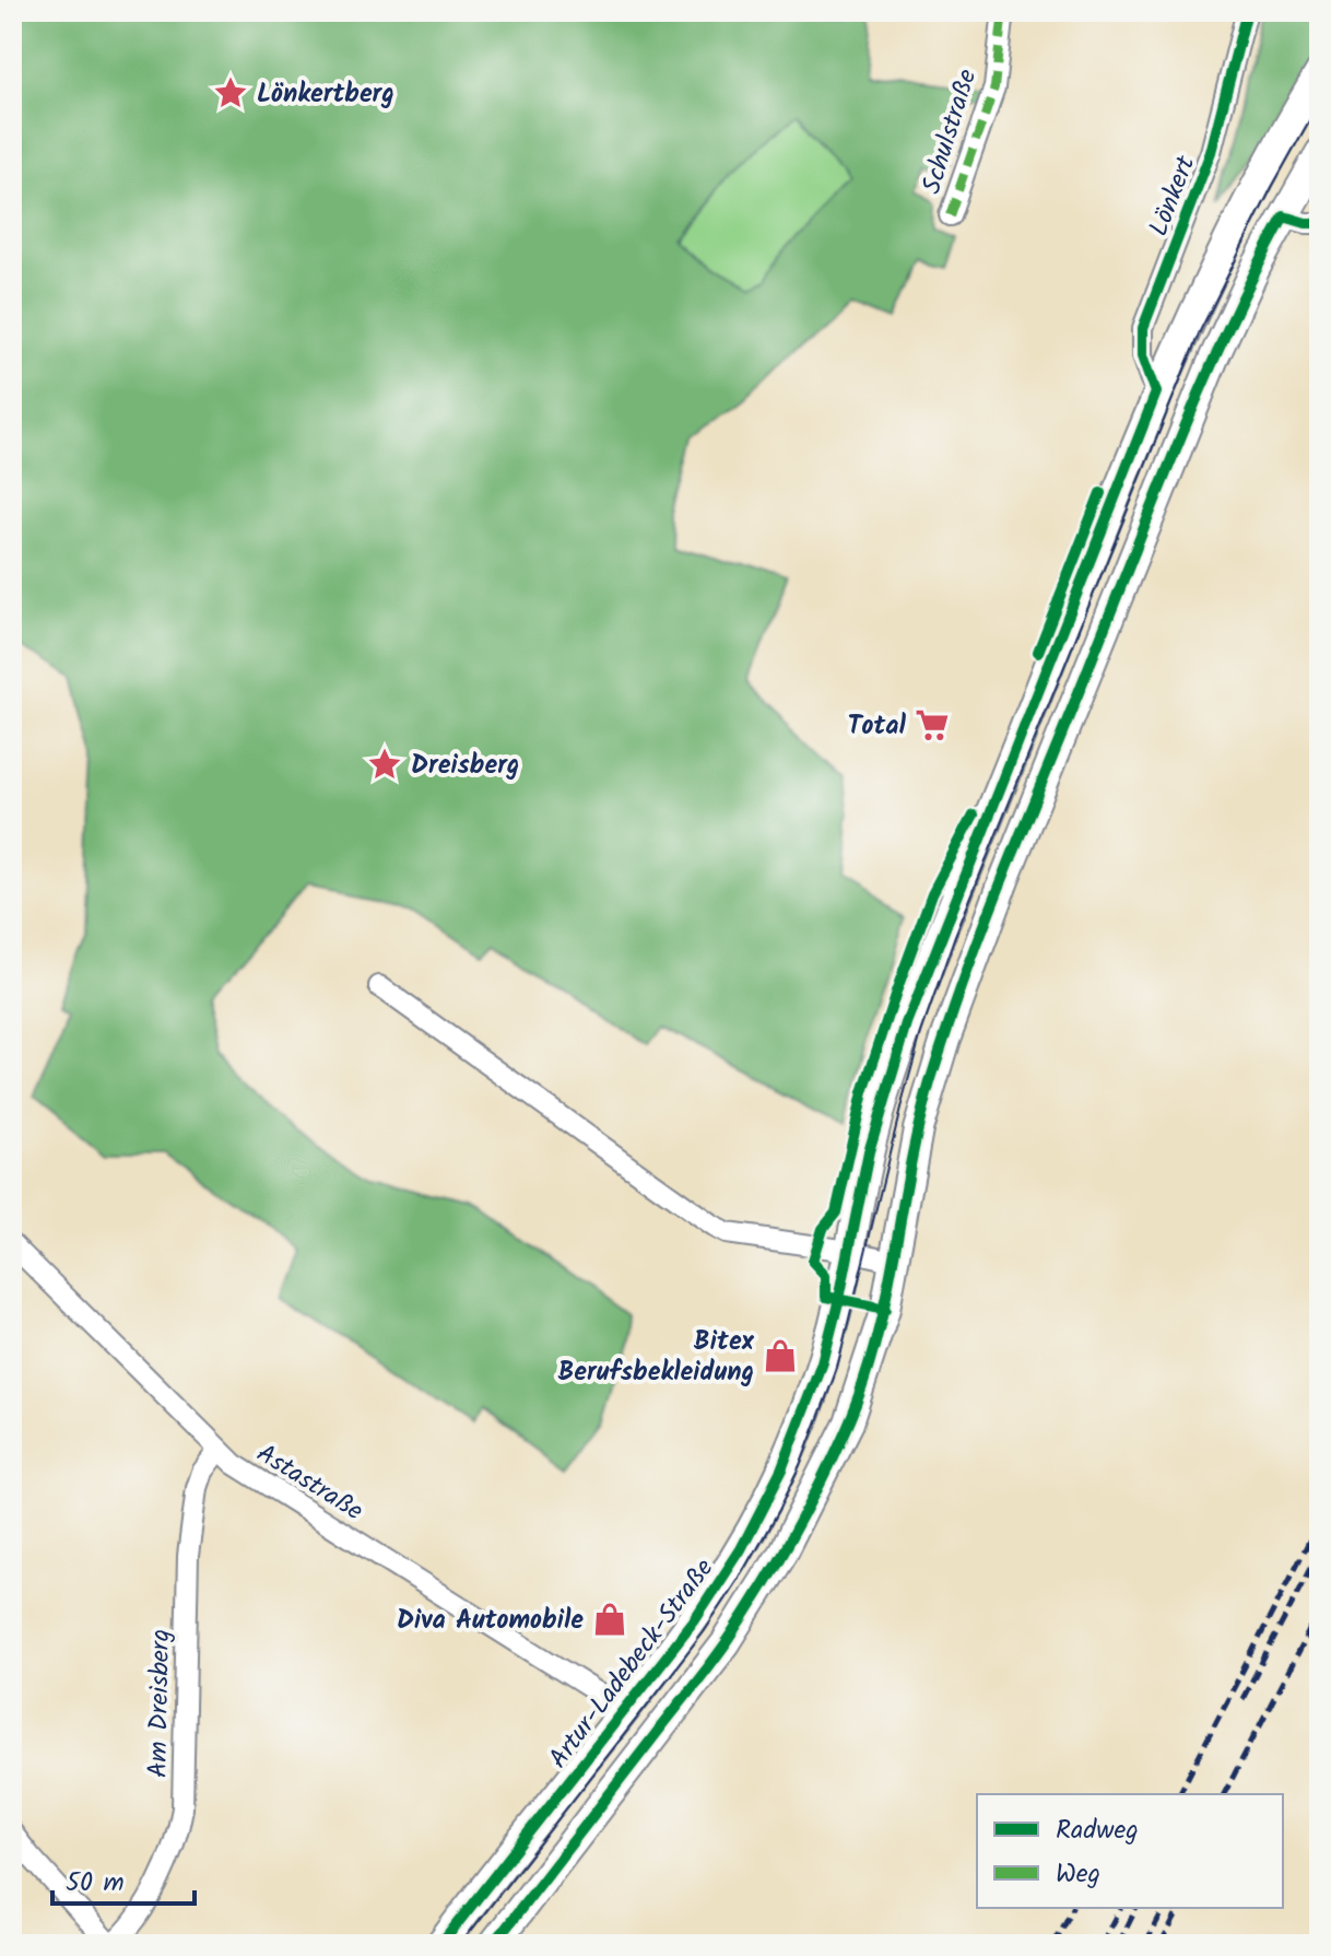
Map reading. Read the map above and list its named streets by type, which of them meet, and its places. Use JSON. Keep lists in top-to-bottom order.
{
  "streets": {
    "street": [
      "Schulstraße",
      "Lönkert",
      "Astastraße",
      "Artur-Ladebeck-Straße",
      "Am Dreisberg"
    ]
  },
  "crossings": [
    ["Lönkert", "Artur-Ladebeck-Straße"],
    ["Astastraße", "Artur-Ladebeck-Straße"],
    ["Astastraße", "Am Dreisberg"]
  ],
  "places": {
    "place": ["Lönkertberg", "Dreisberg"],
    "supermarket": ["Total"],
    "shop": ["Bitex Berufsbekleidung", "Diva Automobile"]
  },
  "legend": ["Radweg", "Weg"],
  "scale_bar": "50 m"
}
